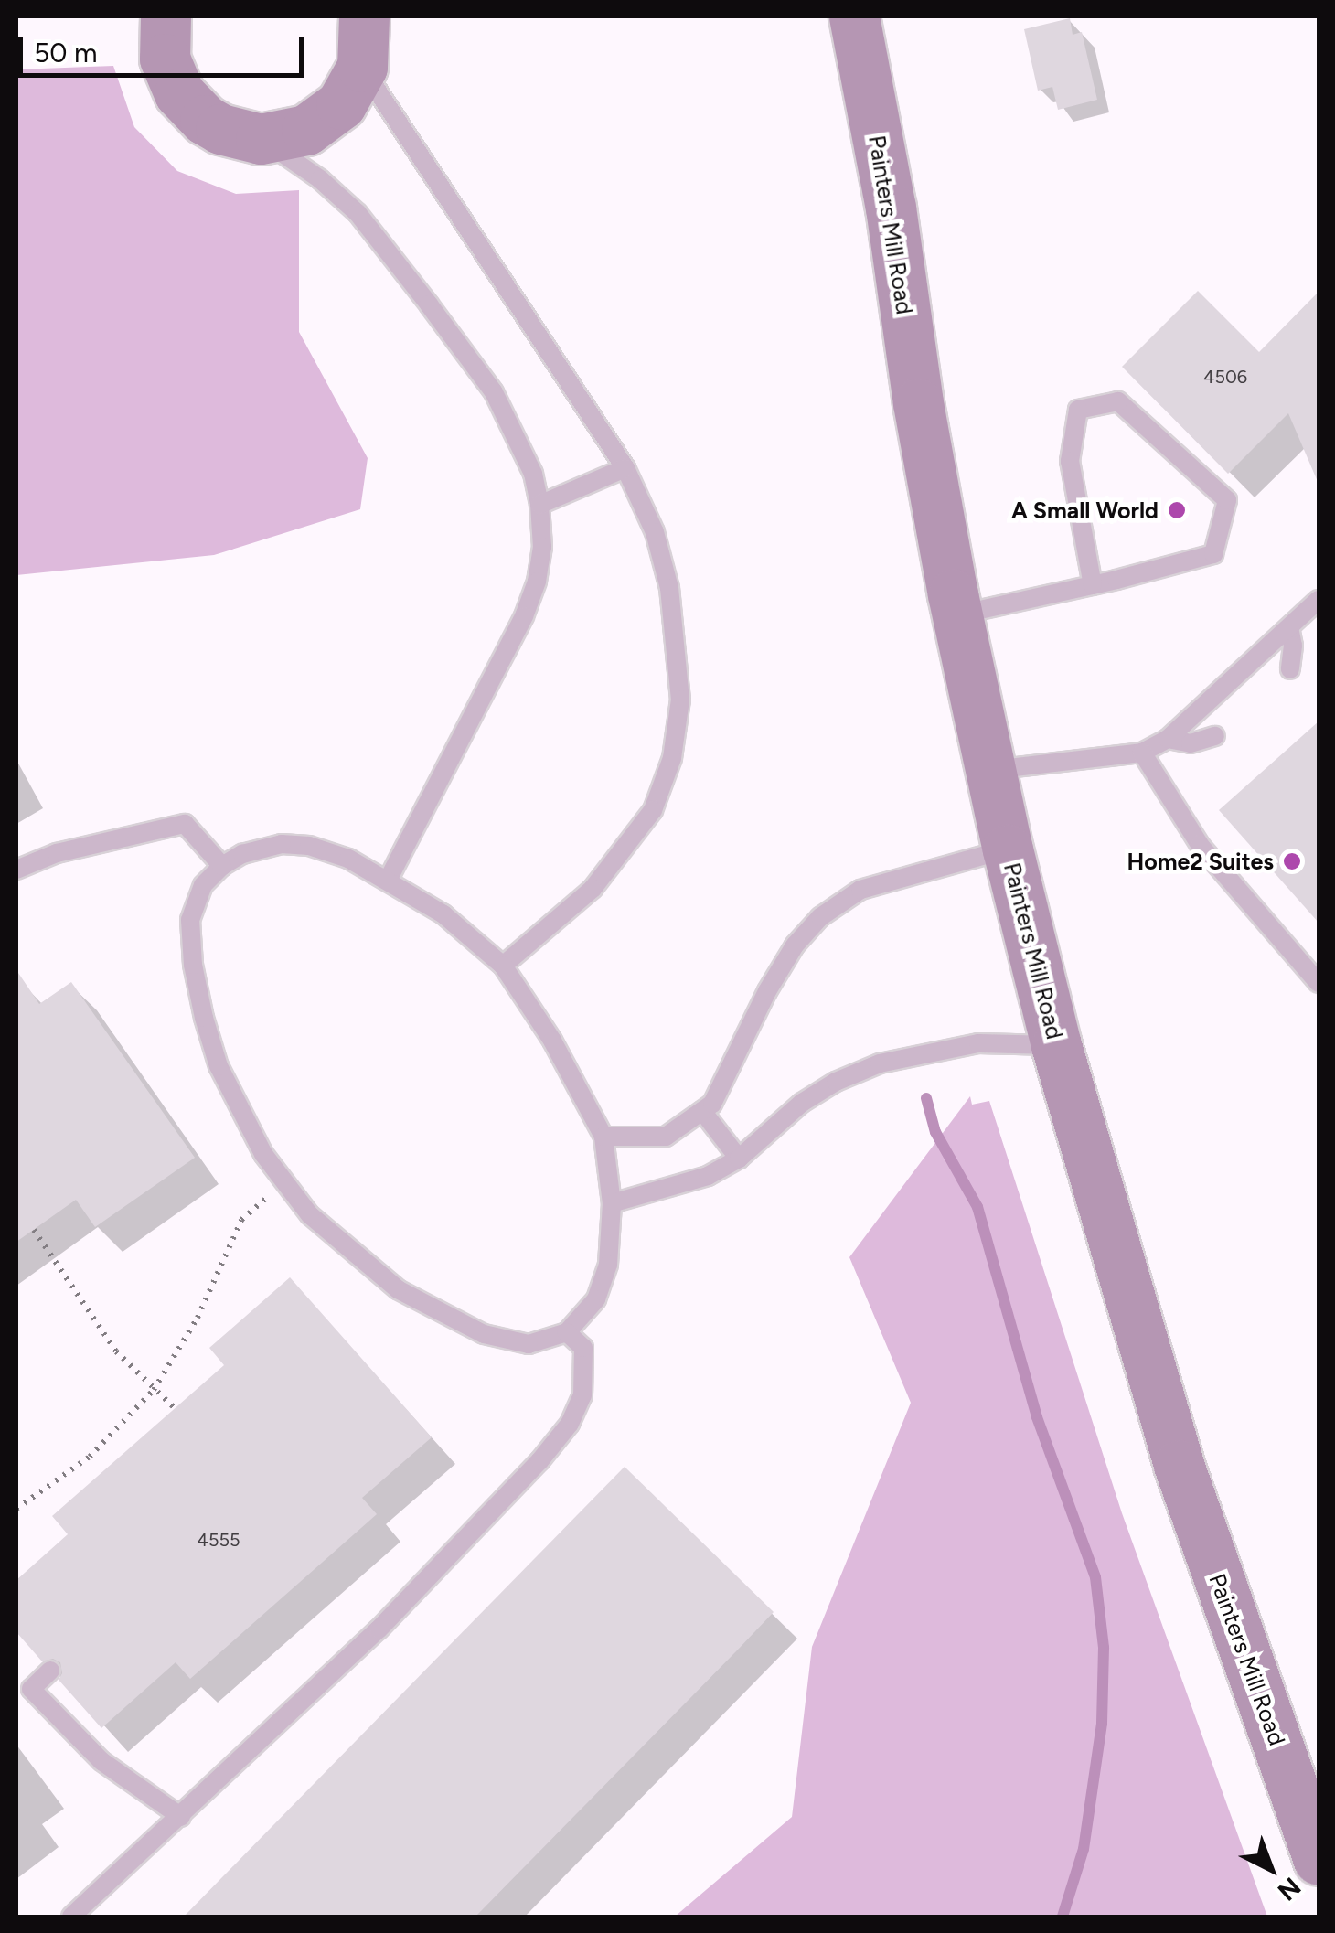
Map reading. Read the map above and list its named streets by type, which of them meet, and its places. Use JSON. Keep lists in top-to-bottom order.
{
  "streets": {
    "main road": ["Painters Mill Road"]
  },
  "places": ["A Small World", "Home2 Suites"],
  "house_numbers": ["4506", "4555"],
  "scale_bar": "50 m",
  "north": "bottom right"
}
